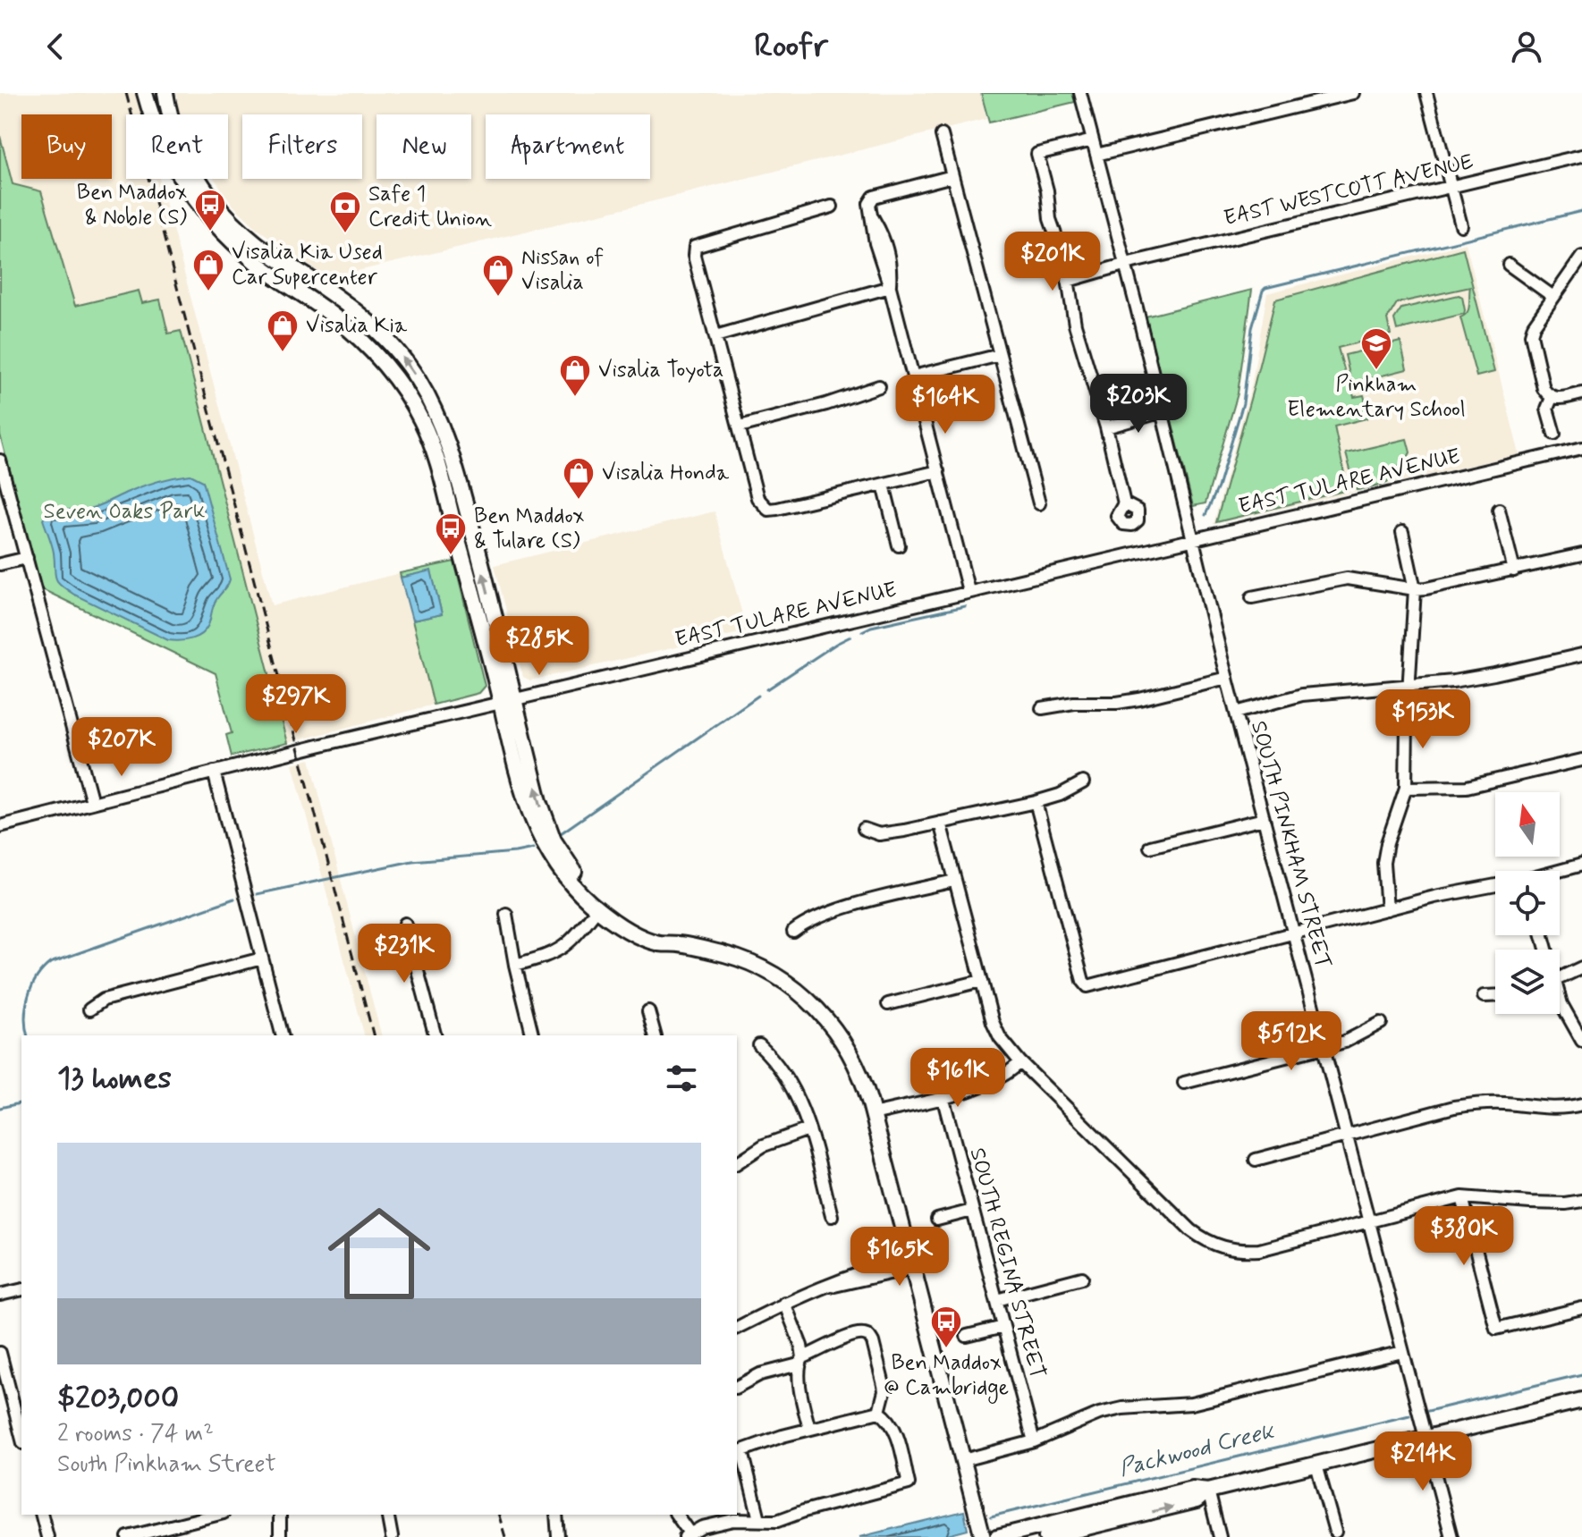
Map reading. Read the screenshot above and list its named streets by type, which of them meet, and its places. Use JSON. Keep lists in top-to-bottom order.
{
  "streets": {
    "street": [
      "EAST WESTCOTT AVENUE",
      "EAST TULARE AVENUE",
      "SOUTH PINKHAM STREET",
      "SOUTH REGINA STREET"
    ]
  },
  "crossings": [
    ["EAST WESTCOTT AVENUE", "SOUTH PINKHAM STREET"],
    ["EAST TULARE AVENUE", "SOUTH PINKHAM STREET"]
  ],
  "water": ["Packwood Creek"],
  "parks": ["Seven Oaks Park"],
  "places": {
    "bus stop": ["Ben Maddox & Noble (S)", "Ben Maddox & Tulare (S)", "Ben Maddox @ Cambridge"],
    "bank": ["Safe 1 Credit Union"],
    "shop": [
      "Visalia Kia Used Car Supercenter",
      "Nissan of Visalia",
      "Visalia Kia",
      "Visalia Toyota",
      "Visalia Honda"
    ],
    "school or university": ["Pinkham Elementary School"]
  },
  "north": "top",
  "page": {
    "header": "Roofr",
    "chip": [
      "Buy",
      "Rent",
      "Filters",
      "New",
      "Apartment"
    ],
    "price": [
      "$201K",
      "$203K",
      "$164K",
      "$285K",
      "$297K",
      "$153K",
      "$207K",
      "$231K",
      "$512K",
      "$161K",
      "$380K",
      "$165K",
      "$214K"
    ],
    "heading": "13 homes",
    "list": [
      {
        "name": "$203,000",
        "note": "2 rooms · 74 m² · South Pinkham Street"
      }
    ]
  }
}
